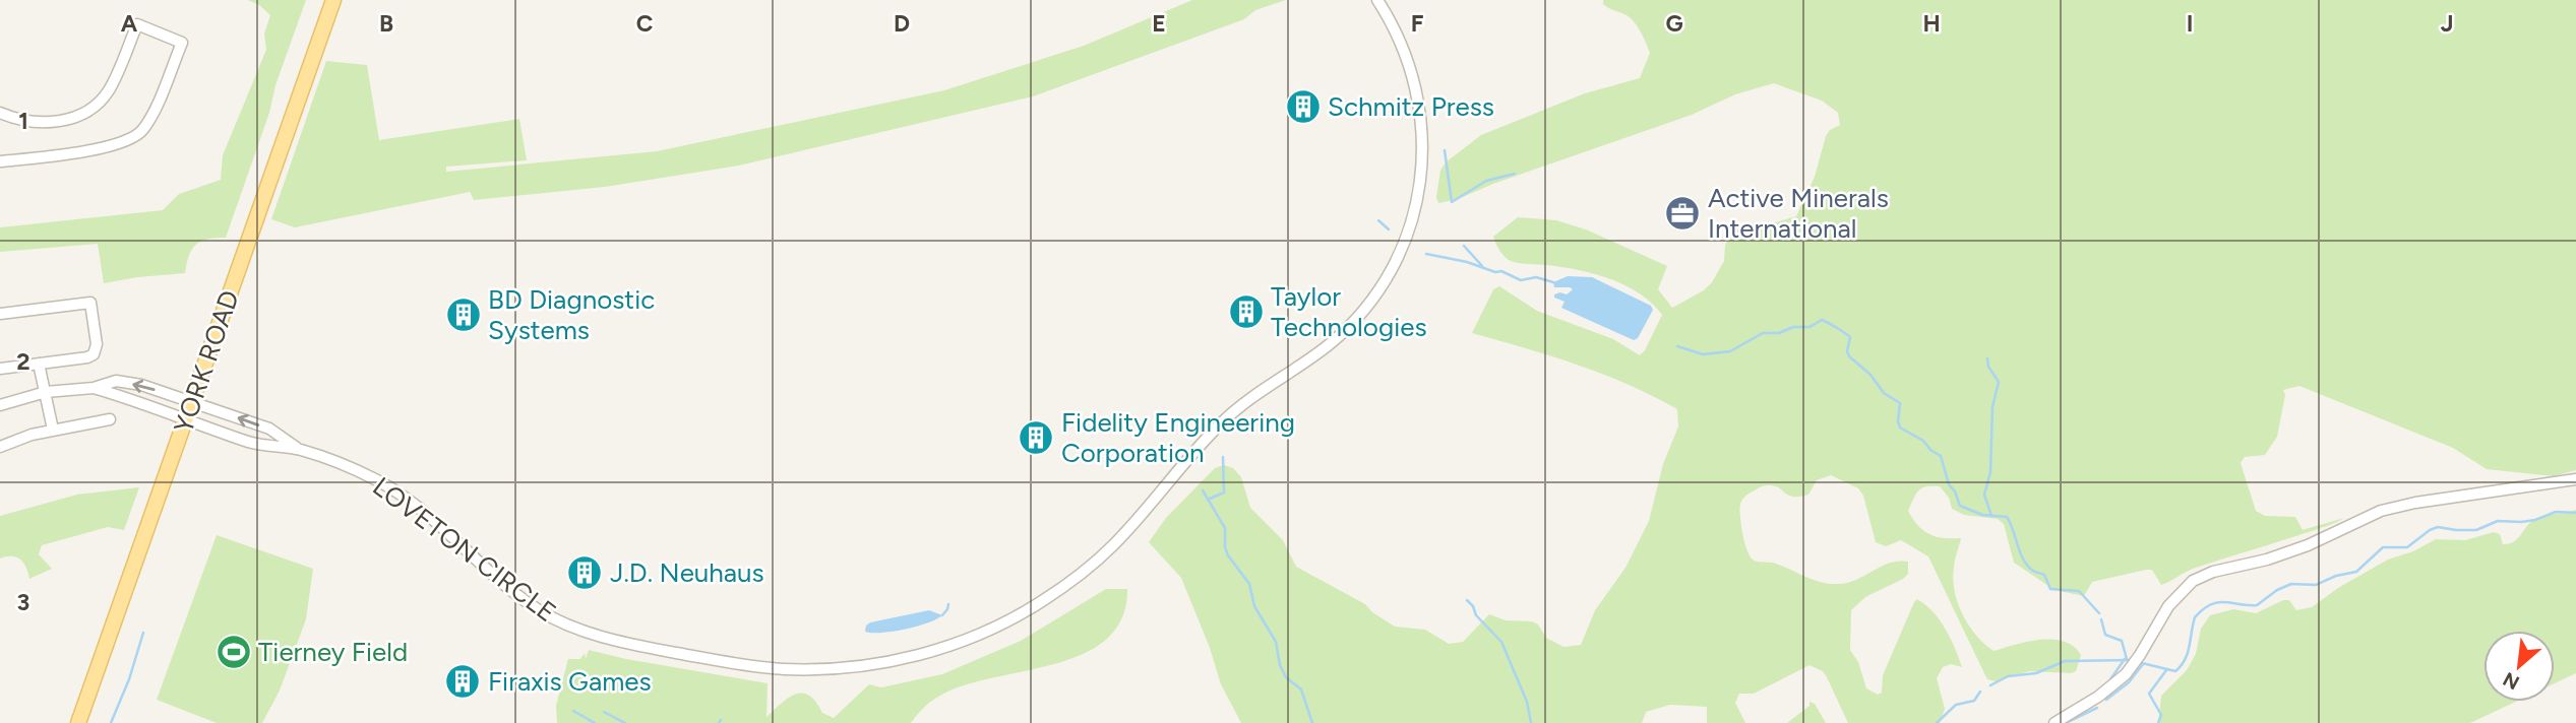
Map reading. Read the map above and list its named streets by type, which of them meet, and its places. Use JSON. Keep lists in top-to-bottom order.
{
  "streets": {
    "main road": ["YORK ROAD"],
    "street": ["LOVETON CIRCLE"]
  },
  "crossings": [
    ["YORK ROAD", "LOVETON CIRCLE"]
  ],
  "places": {
    "building": [
      "Schmitz Press",
      "Taylor Technologies",
      "BD Diagnostic Systems",
      "Fidelity Engineering Corporation",
      "J.D. Neuhaus",
      "Firaxis Games"
    ],
    "office": ["Active Minerals International"],
    "sports": ["Tierney Field"]
  },
  "north": "bottom left",
  "grid": {
    "columns": [
      "A",
      "B",
      "C",
      "D",
      "E",
      "F",
      "G",
      "H",
      "I",
      "J"
    ],
    "rows": ["1", "2", "3"]
  }
}
